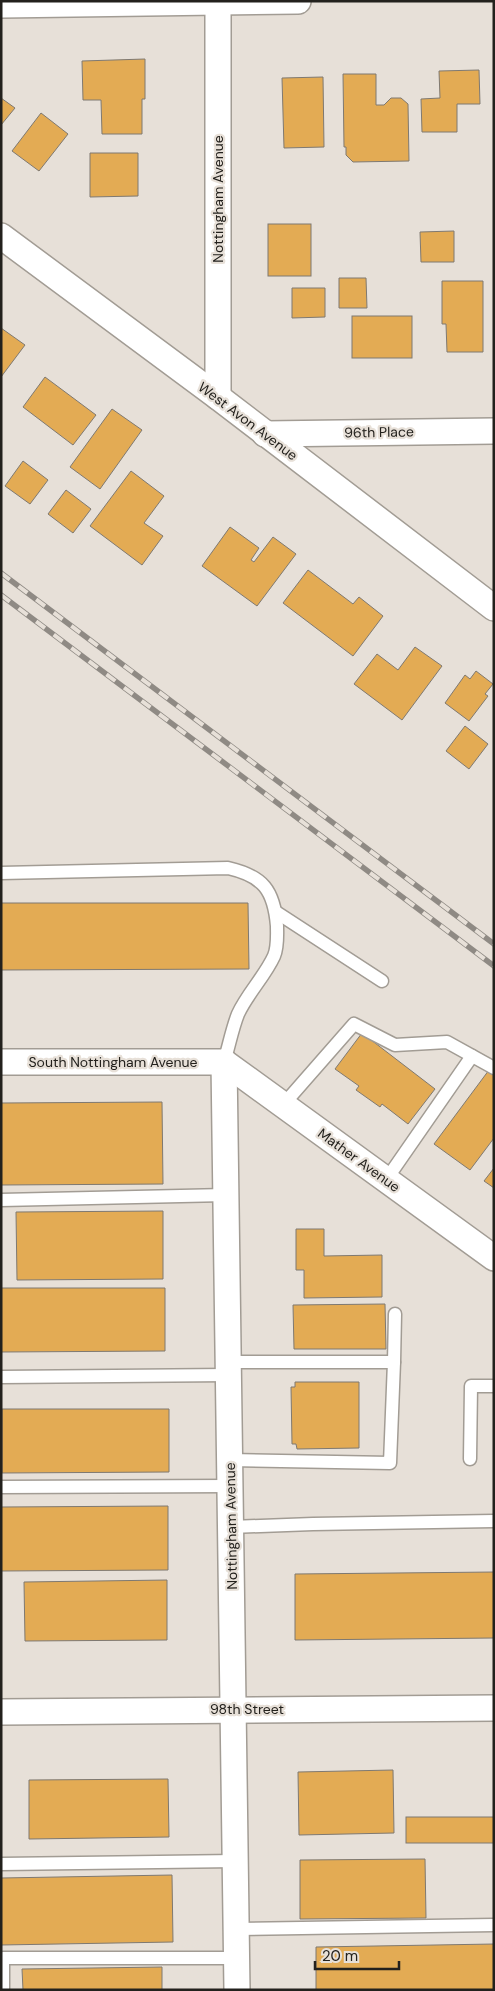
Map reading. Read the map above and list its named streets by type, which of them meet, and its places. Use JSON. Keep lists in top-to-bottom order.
{
  "streets": {
    "street": [
      "Nottingham Avenue",
      "West Avon Avenue",
      "96th Place",
      "South Nottingham Avenue",
      "Mather Avenue",
      "98th Street"
    ]
  },
  "crossings": [
    ["Nottingham Avenue", "West Avon Avenue"],
    ["Nottingham Avenue", "South Nottingham Avenue"],
    ["Nottingham Avenue", "Mather Avenue"],
    ["Nottingham Avenue", "98th Street"],
    ["West Avon Avenue", "96th Place"],
    ["South Nottingham Avenue", "Mather Avenue"]
  ],
  "scale_bar": "20 m"
}
